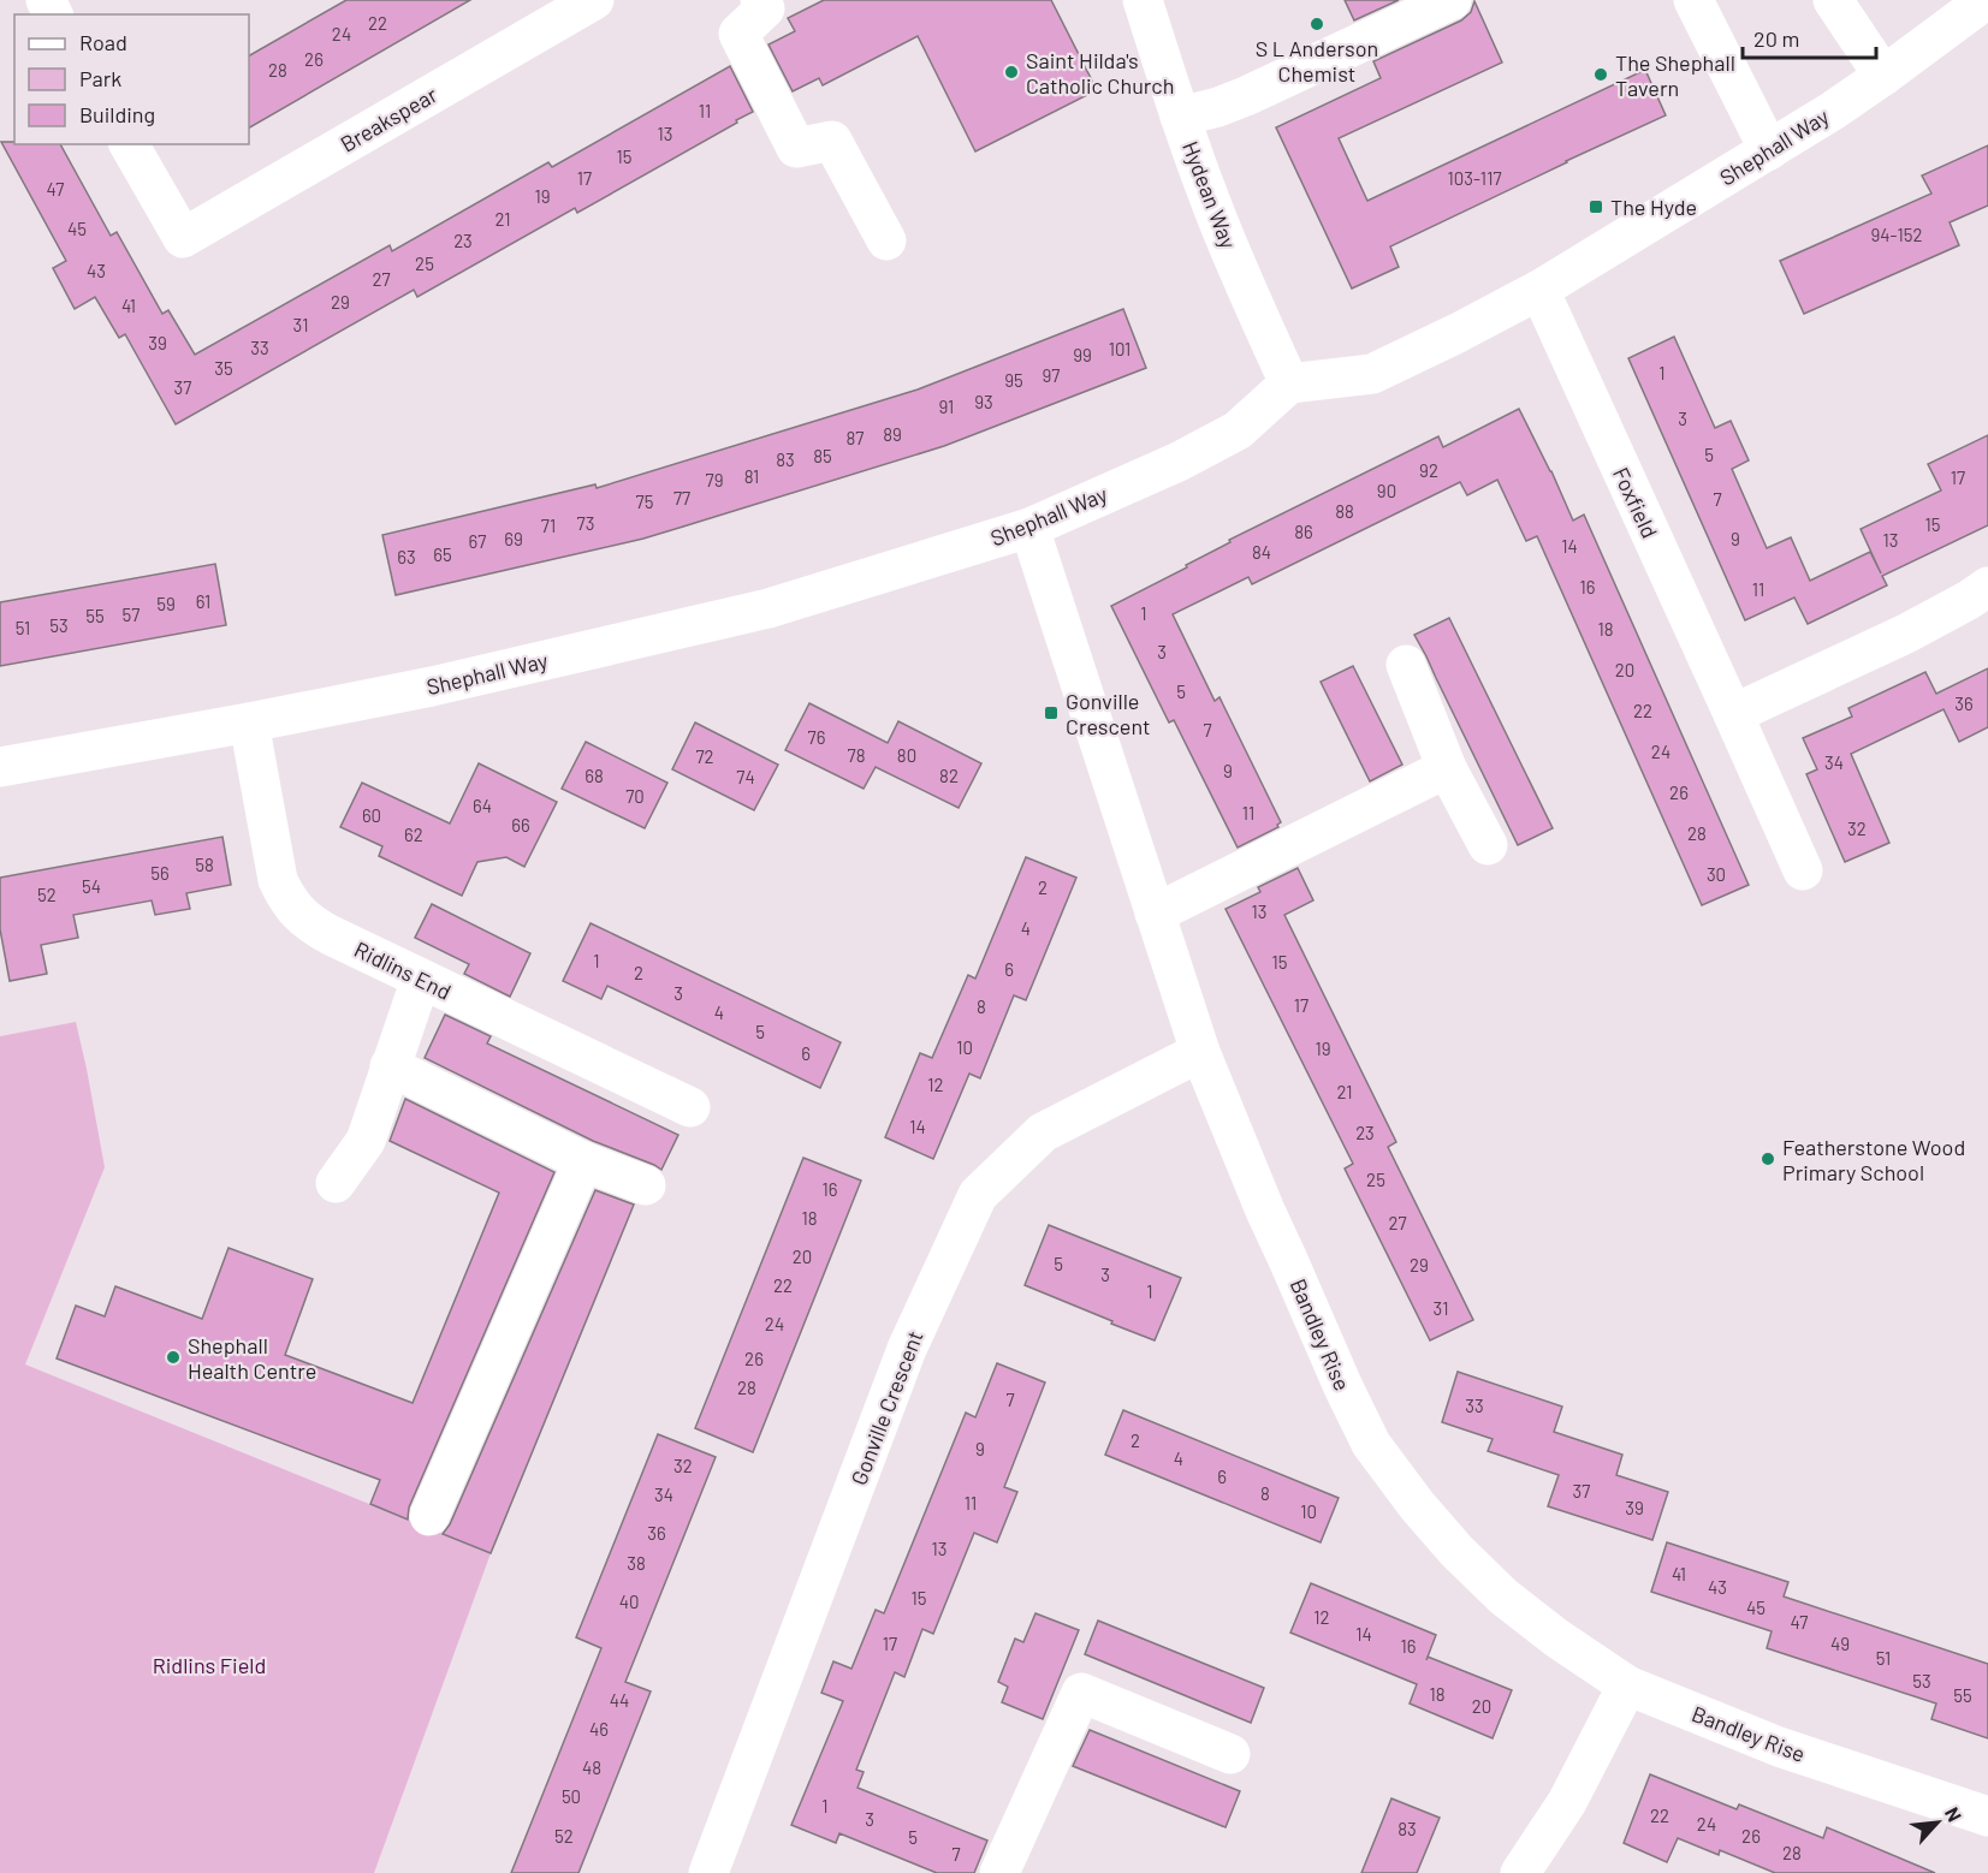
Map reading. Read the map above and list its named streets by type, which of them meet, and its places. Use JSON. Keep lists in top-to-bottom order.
{
  "streets": {
    "street": [
      "Breakspear",
      "Shephall Way",
      "Hydean Way",
      "Foxfield",
      "Ridlins End",
      "Bandley Rise",
      "Gonville Crescent"
    ]
  },
  "crossings": [
    ["Shephall Way", "Hydean Way"],
    ["Shephall Way", "Foxfield"],
    ["Shephall Way", "Ridlins End"],
    ["Shephall Way", "Bandley Rise"],
    ["Bandley Rise", "Gonville Crescent"]
  ],
  "parks": ["Ridlins Field"],
  "places": {
    "other": [
      "S L Anderson Chemist",
      "Saint Hilda's Catholic Church",
      "The Shephall Tavern",
      "Featherstone Wood Primary School",
      "Shephall Health Centre"
    ],
    "transit": ["The Hyde", "Gonville Crescent"]
  },
  "house_numbers": [
    "22",
    "24",
    "26",
    "28",
    "11",
    "13",
    "15",
    "17",
    "103-117",
    "47",
    "19",
    "21",
    "45",
    "94-152",
    "23",
    "25",
    "43",
    "27",
    "29",
    "41",
    "31",
    "39",
    "33",
    "101",
    "99",
    "35",
    "1",
    "97",
    "95",
    "37",
    "93",
    "91",
    "3",
    "89",
    "87",
    "5",
    "85",
    "83",
    "92",
    "81",
    "17",
    "79",
    "90",
    "77",
    "7",
    "75",
    "88",
    "73",
    "15",
    "71",
    "86",
    "69",
    "9",
    "13",
    "67",
    "14",
    "84",
    "65",
    "63",
    "16",
    "11",
    "61",
    "59",
    "1",
    "57",
    "55",
    "53",
    "51",
    "18",
    "3",
    "20",
    "5",
    "36",
    "22",
    "7",
    "76",
    "24",
    "78",
    "80",
    "72",
    "34",
    "9",
    "68",
    "82",
    "74",
    "26",
    "70",
    "64",
    "11",
    "60",
    "66",
    "32",
    "28",
    "62",
    "58",
    "56",
    "30",
    "54",
    "2",
    "52",
    "13",
    "4",
    "1",
    "15",
    "6",
    "2",
    "3",
    "17",
    "8",
    "4",
    "5",
    "10",
    "19",
    "6",
    "12",
    "21",
    "14",
    "23",
    "25",
    "16",
    "18",
    "27",
    "20",
    "5",
    "29",
    "3",
    "22",
    "1",
    "31",
    "24",
    "26",
    "28",
    "7",
    "33",
    "2",
    "9",
    "4",
    "32",
    "6",
    "37",
    "8",
    "34",
    "11",
    "39",
    "10",
    "36",
    "13",
    "38",
    "41",
    "43",
    "15",
    "40",
    "45",
    "12",
    "47",
    "14",
    "17",
    "49",
    "16",
    "51",
    "53",
    "18",
    "55",
    "44",
    "20",
    "46",
    "48",
    "50",
    "1",
    "22",
    "3",
    "24",
    "83",
    "52",
    "26",
    "5",
    "28",
    "7"
  ],
  "legend": ["Road", "Park", "Building"],
  "scale_bar": "20 m",
  "north": "top right"
}
